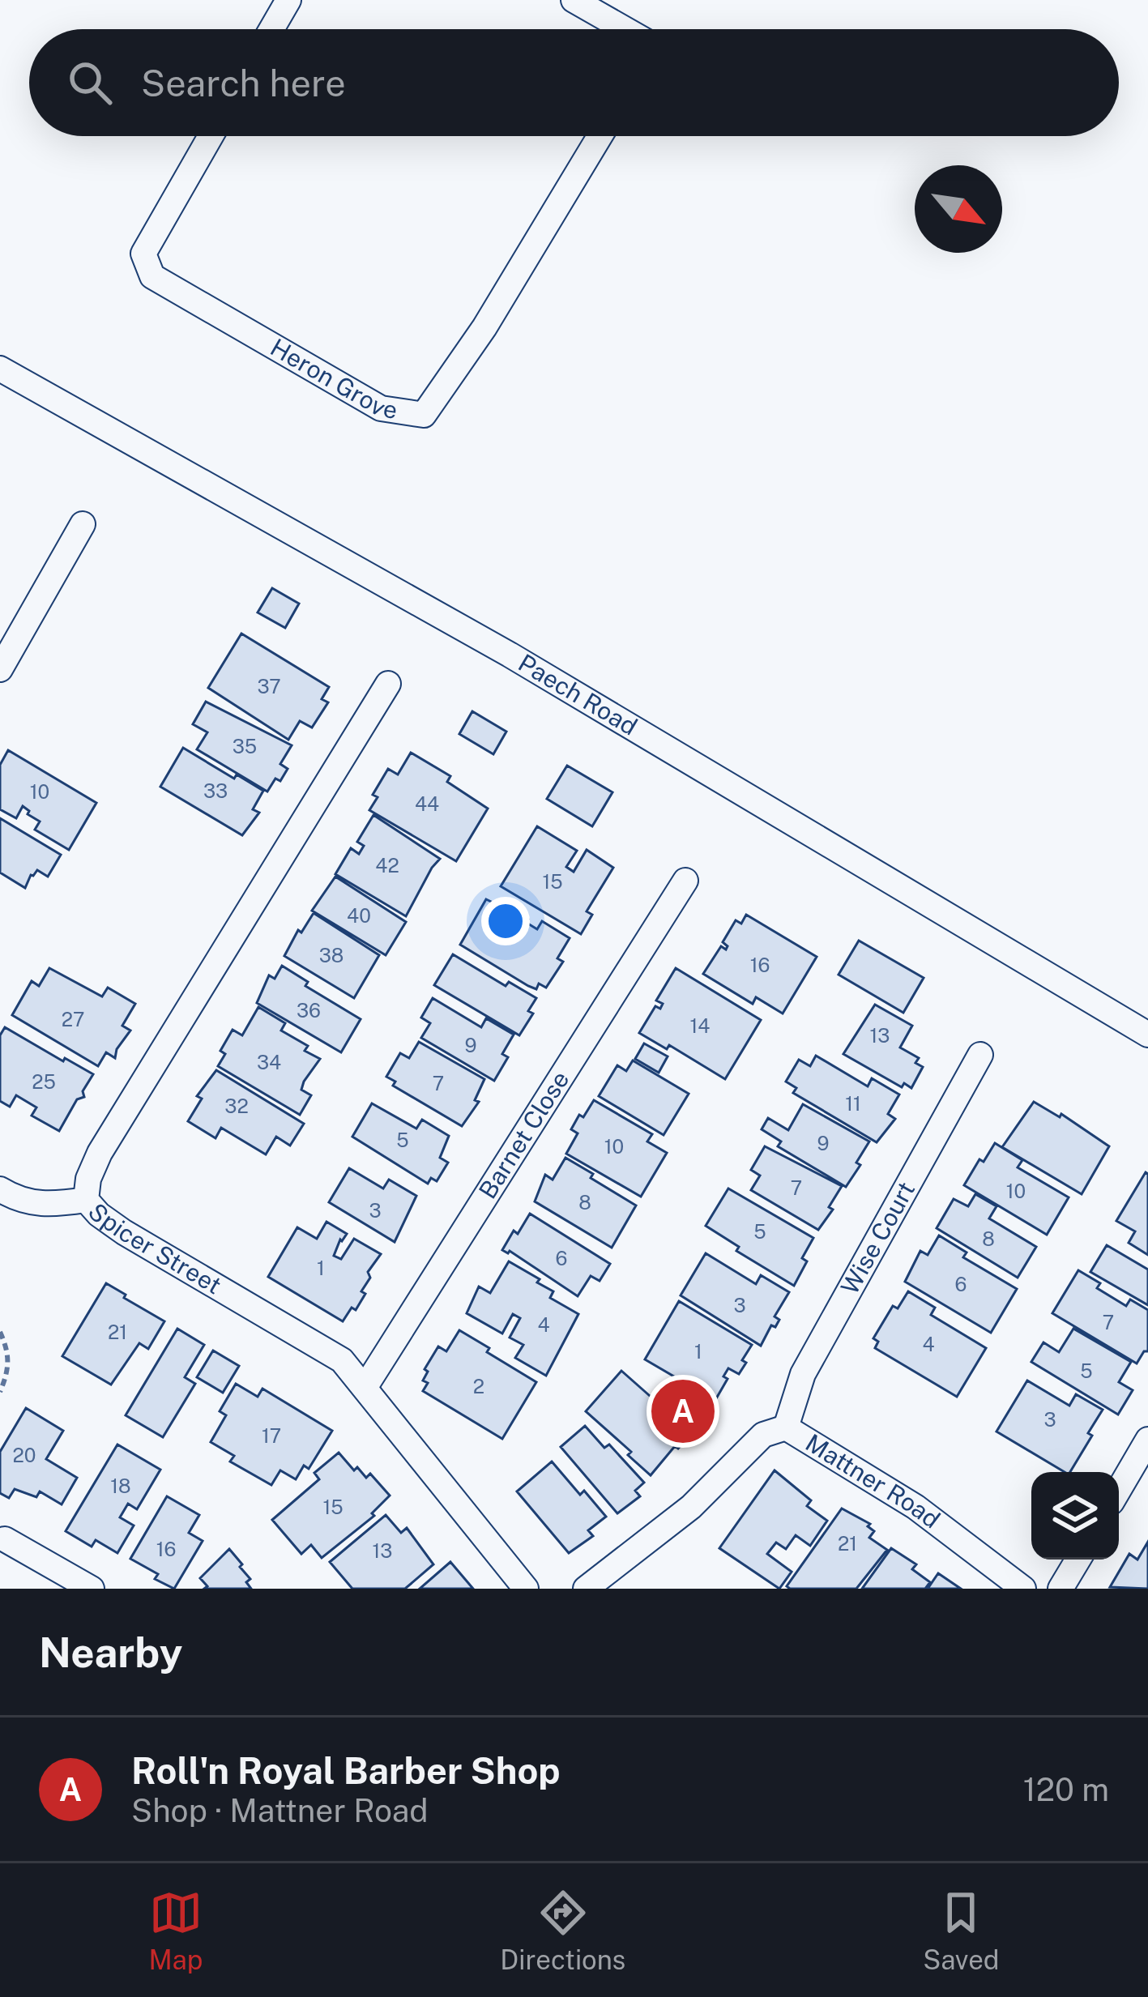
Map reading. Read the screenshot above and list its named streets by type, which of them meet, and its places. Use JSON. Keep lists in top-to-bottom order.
{
  "streets": {
    "street": [
      "Heron Grove",
      "Paech Road",
      "Barnet Close",
      "Wise Court",
      "Spicer Street",
      "Mattner Road"
    ]
  },
  "crossings": [
    ["Barnet Close", "Spicer Street"],
    ["Wise Court", "Mattner Road"]
  ],
  "house_numbers": [
    "37",
    "35",
    "33",
    "10",
    "44",
    "42",
    "15",
    "40",
    "38",
    "16",
    "36",
    "27",
    "14",
    "13",
    "9",
    "34",
    "25",
    "7",
    "11",
    "32",
    "5",
    "9",
    "10",
    "7",
    "10",
    "8",
    "3",
    "5",
    "8",
    "6",
    "1",
    "6",
    "3",
    "7",
    "4",
    "21",
    "4",
    "1",
    "5",
    "2",
    "3",
    "17",
    "20",
    "18",
    "15",
    "21",
    "16",
    "13"
  ],
  "north": "bottom right",
  "page": {
    "search": "Search here",
    "pins": "A",
    "heading": "Nearby",
    "list": [
      {
        "mark": "A",
        "name": "Roll'n Royal Barber Shop",
        "note": "Shop · Mattner Road",
        "value": "120 m"
      }
    ],
    "nav": ["Map", "Directions", "Saved"]
  }
}
